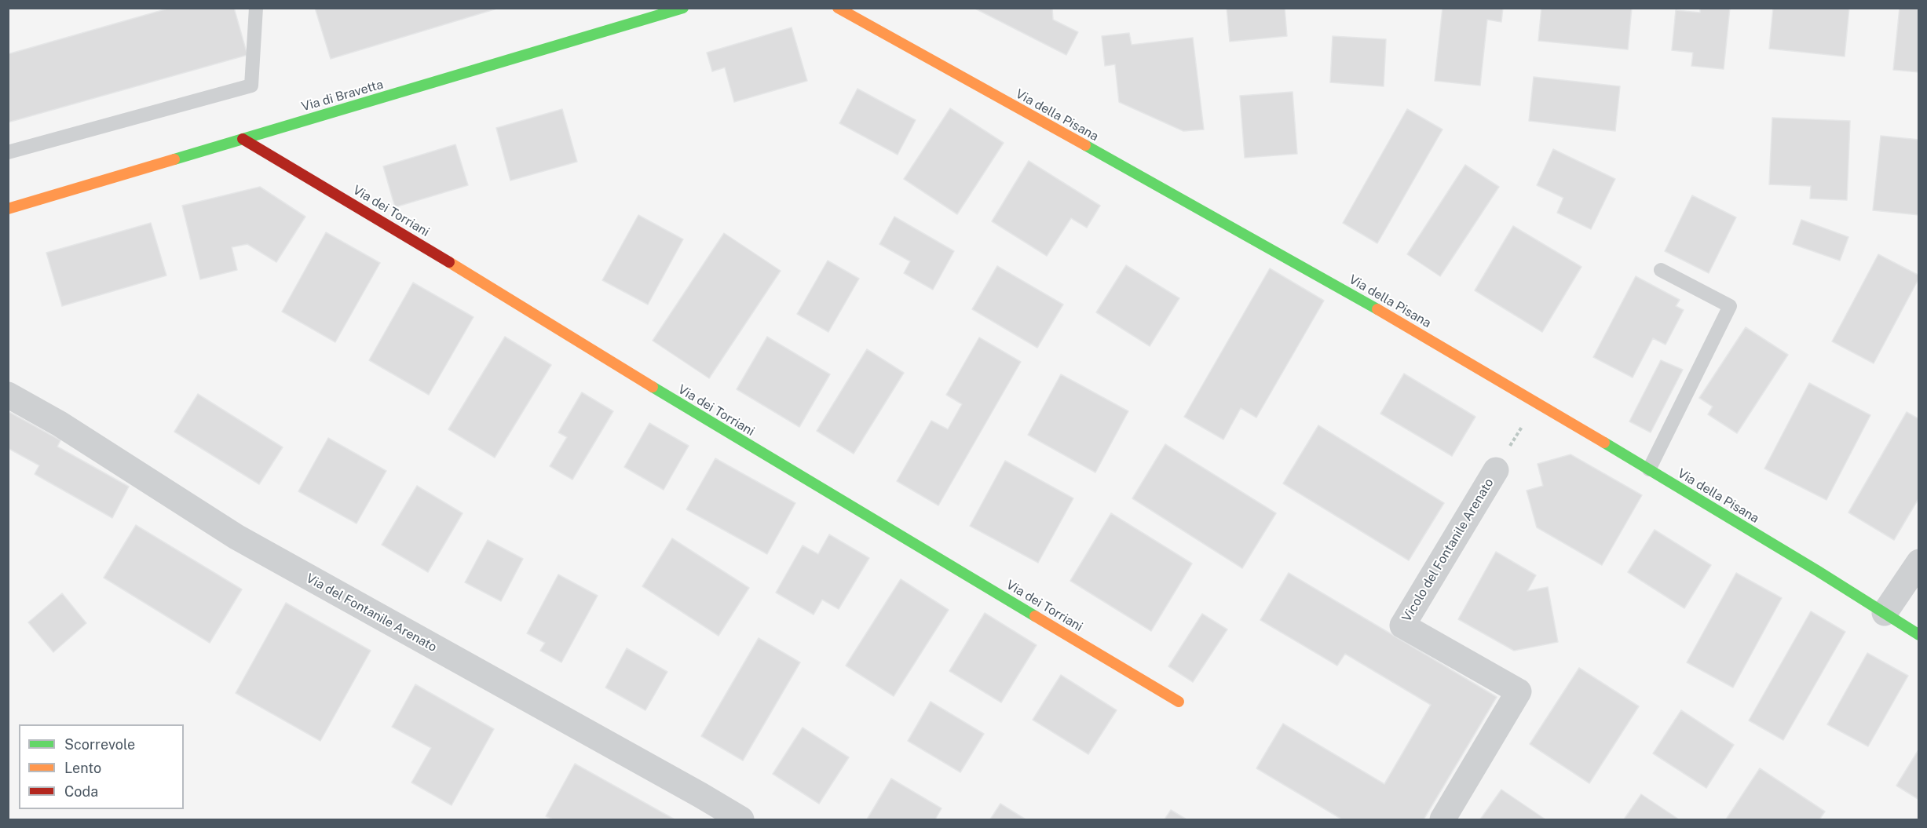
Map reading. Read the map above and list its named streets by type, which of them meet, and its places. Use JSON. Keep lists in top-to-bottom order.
{
  "streets": {
    "main road": ["Via di Bravetta", "Via della Pisana", "Via dei Torriani"],
    "street": ["Vicolo del Fontanile Arenato", "Via del Fontanile Arenato"]
  },
  "crossings": [
    ["Via di Bravetta", "Via dei Torriani"],
    ["Via della Pisana", "Vicolo del Fontanile Arenato"]
  ],
  "legend": ["Scorrevole", "Lento", "Coda"]
}
